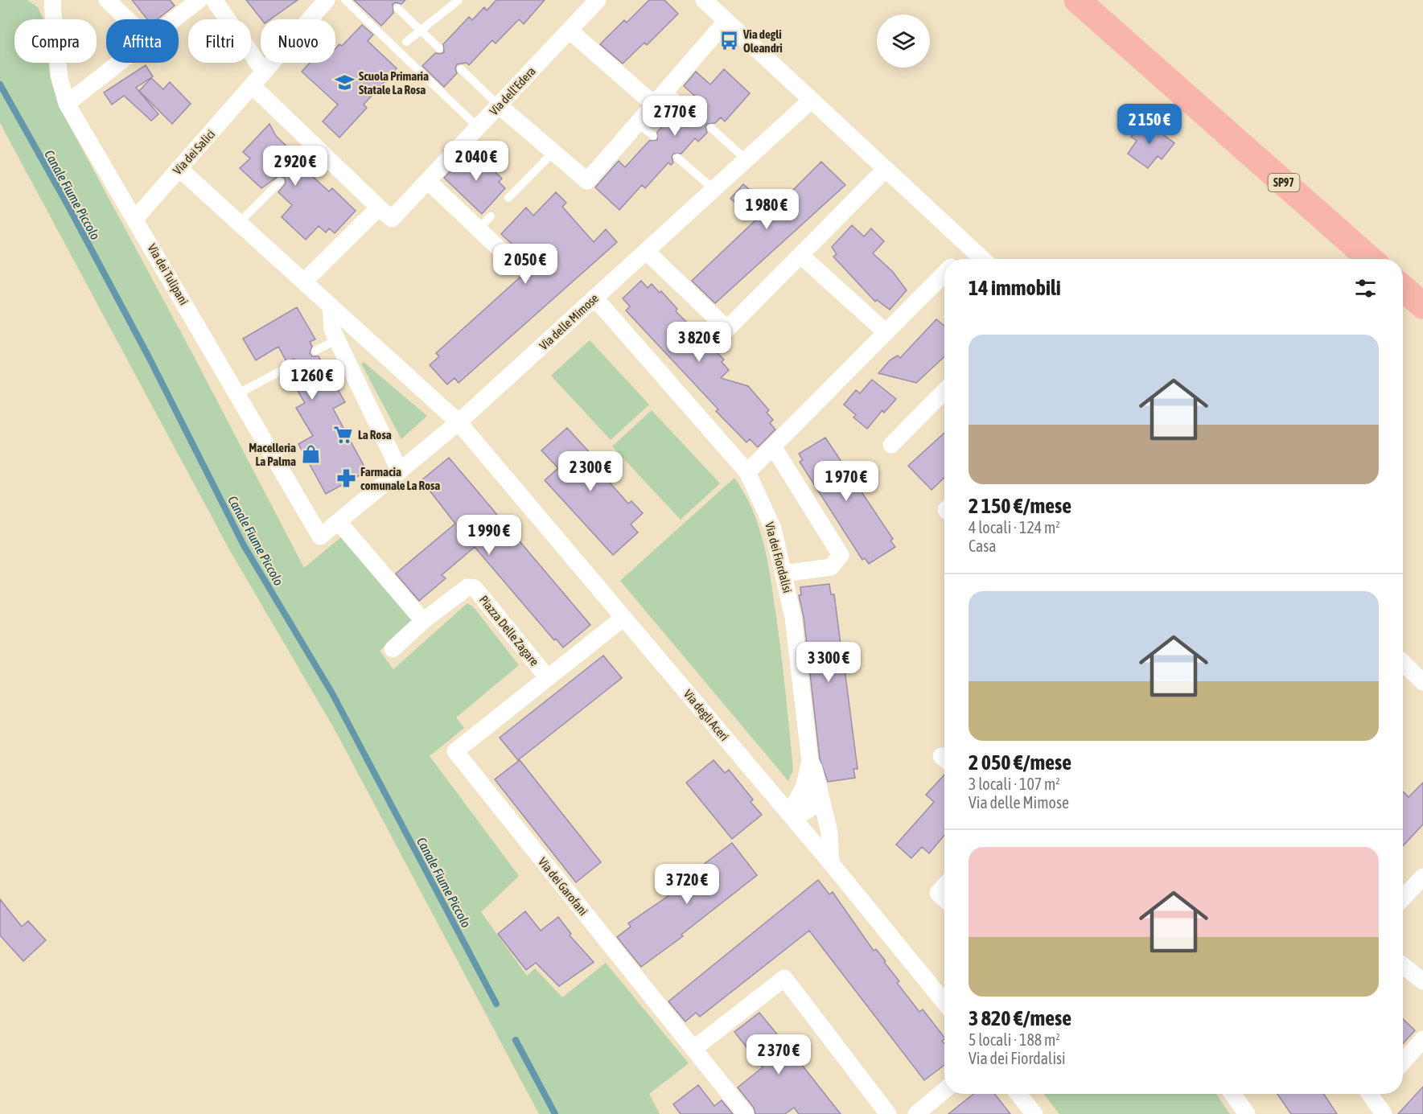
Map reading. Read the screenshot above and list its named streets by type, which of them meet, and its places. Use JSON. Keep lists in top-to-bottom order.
{
  "streets": {
    "main road": ["SP97"],
    "street": [
      "Via dell'Edera",
      "Via dei Salici",
      "Via dei Tulipani",
      "Via delle Mimose",
      "Via dei Fiordalisi",
      "Piazza Delle Zagare",
      "Via degli Aceri",
      "Via dei Garofani"
    ]
  },
  "crossings": [
    ["Via dei Salici", "Via dei Tulipani"],
    ["Via dei Salici", "Via degli Aceri"],
    ["Via dei Tulipani", "Via delle Mimose"],
    ["Via delle Mimose", "Via dei Fiordalisi"],
    ["Via delle Mimose", "Via degli Aceri"],
    ["Via dei Fiordalisi", "Via degli Aceri"],
    ["Piazza Delle Zagare", "Via degli Aceri"],
    ["Piazza Delle Zagare", "Via dei Garofani"]
  ],
  "water": ["Canale Fiume Piccolo"],
  "places": {
    "bus stop": ["Via degli Oleandri"],
    "school or university": ["Scuola Primaria Statale La Rosa"],
    "supermarket": ["La Rosa"],
    "shop": ["Macelleria La Palma"],
    "pharmacy": ["Farmacia comunale La Rosa"]
  },
  "page": {
    "chip": [
      "Compra",
      "Affitta",
      "Filtri",
      "Nuovo"
    ],
    "price": [
      "2 770 €",
      "2 150 €",
      "2 040 €",
      "2 920 €",
      "1 980 €",
      "2 050 €",
      "3 820 €",
      "1 260 €",
      "2 300 €",
      "1 970 €",
      "1 990 €",
      "3 300 €",
      "3 720 €",
      "2 370 €"
    ],
    "heading": "14 immobili",
    "list": [
      {
        "name": "2 150 €/mese",
        "note": "4 locali · 124 m² · Casa"
      },
      {
        "name": "2 050 €/mese",
        "note": "3 locali · 107 m² · Via delle Mimose"
      },
      {
        "name": "3 820 €/mese",
        "note": "5 locali · 188 m² · Via dei Fiordalisi"
      }
    ]
  }
}
